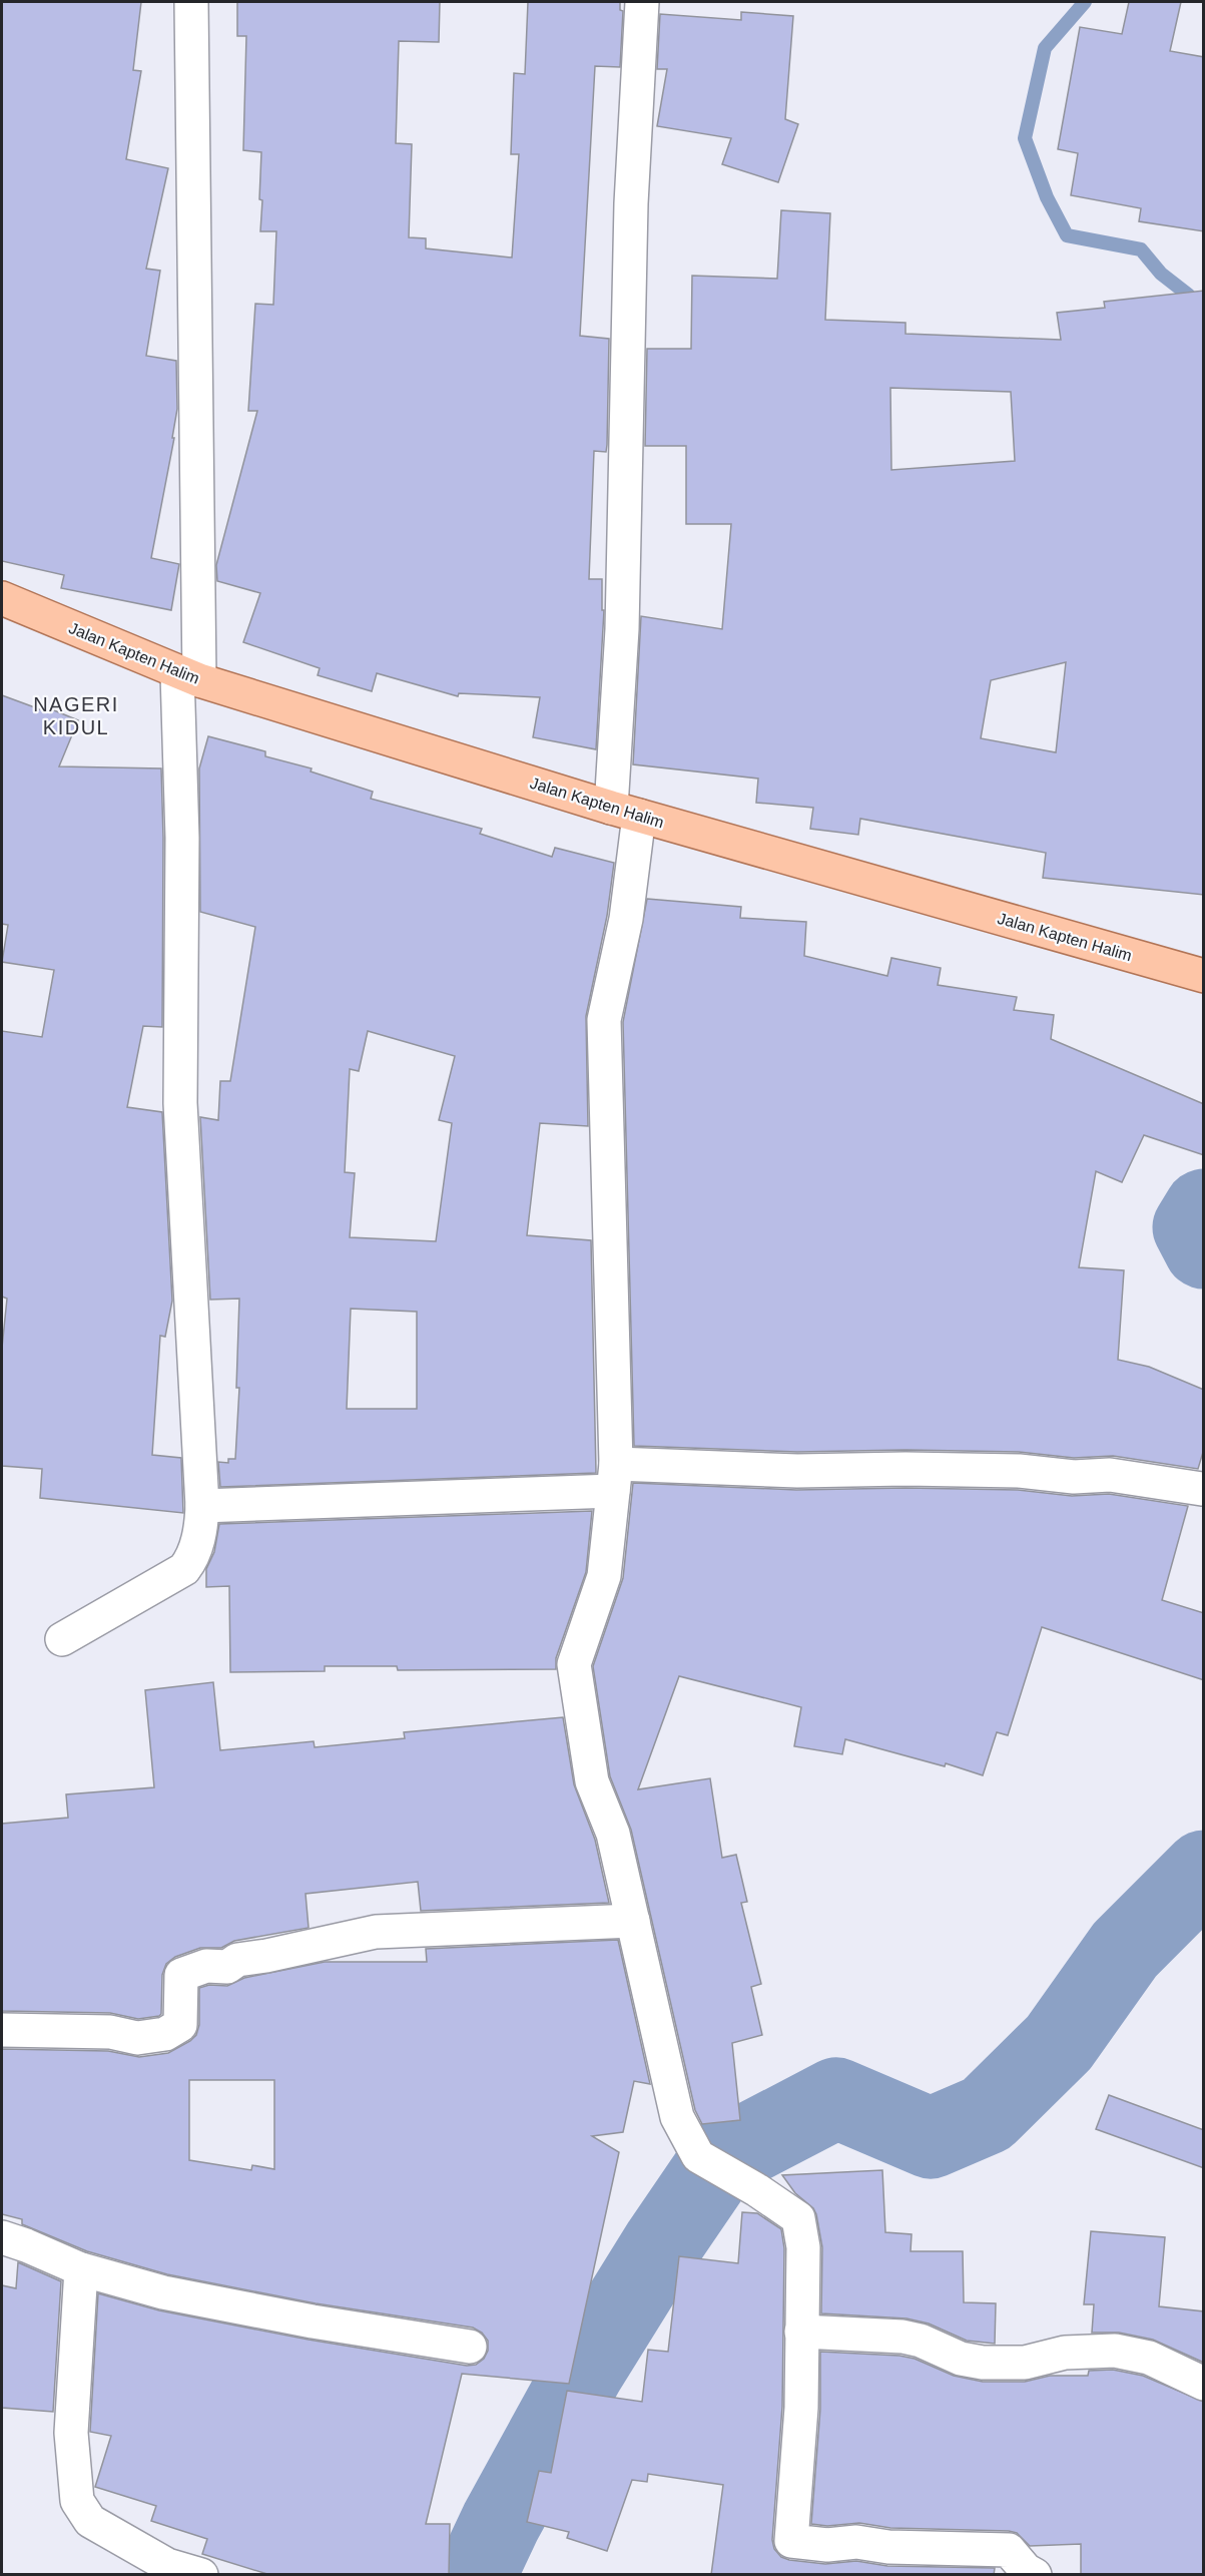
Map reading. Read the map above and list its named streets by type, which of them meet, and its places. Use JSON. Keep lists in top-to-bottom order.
{
  "streets": {
    "main road": ["Jalan Kapten Halim"]
  },
  "districts": ["NAGERI KIDUL"]
}
